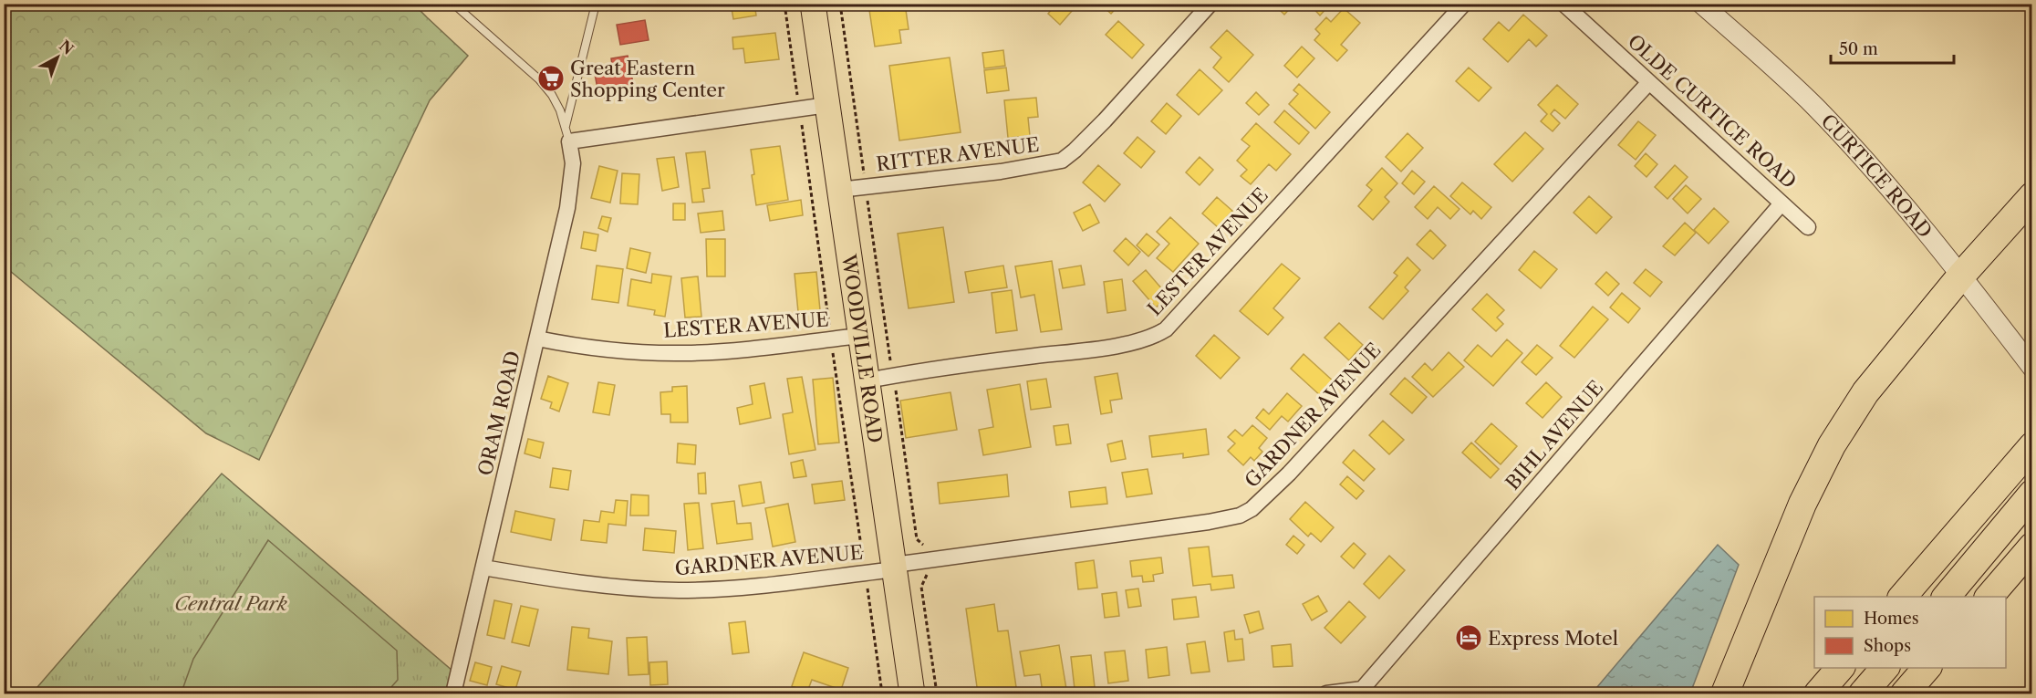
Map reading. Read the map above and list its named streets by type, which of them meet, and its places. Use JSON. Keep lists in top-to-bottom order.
{
  "streets": {
    "main road": ["WOODVILLE ROAD"],
    "street": [
      "OLDE CURTICE ROAD",
      "RITTER AVENUE",
      "CURTICE ROAD",
      "LESTER AVENUE",
      "ORAM ROAD",
      "GARDNER AVENUE",
      "BIHL AVENUE"
    ]
  },
  "crossings": [
    ["OLDE CURTICE ROAD", "GARDNER AVENUE"],
    ["OLDE CURTICE ROAD", "BIHL AVENUE"],
    ["RITTER AVENUE", "WOODVILLE ROAD"],
    ["LESTER AVENUE", "WOODVILLE ROAD"],
    ["LESTER AVENUE", "ORAM ROAD"],
    ["WOODVILLE ROAD", "GARDNER AVENUE"],
    ["ORAM ROAD", "GARDNER AVENUE"]
  ],
  "parks": ["Central Park"],
  "places": {
    "supermarket": ["Great Eastern Shopping Center"],
    "hotel": ["Express Motel"]
  },
  "legend": ["Homes", "Shops"],
  "scale_bar": "50 m",
  "north": "top right"
}
